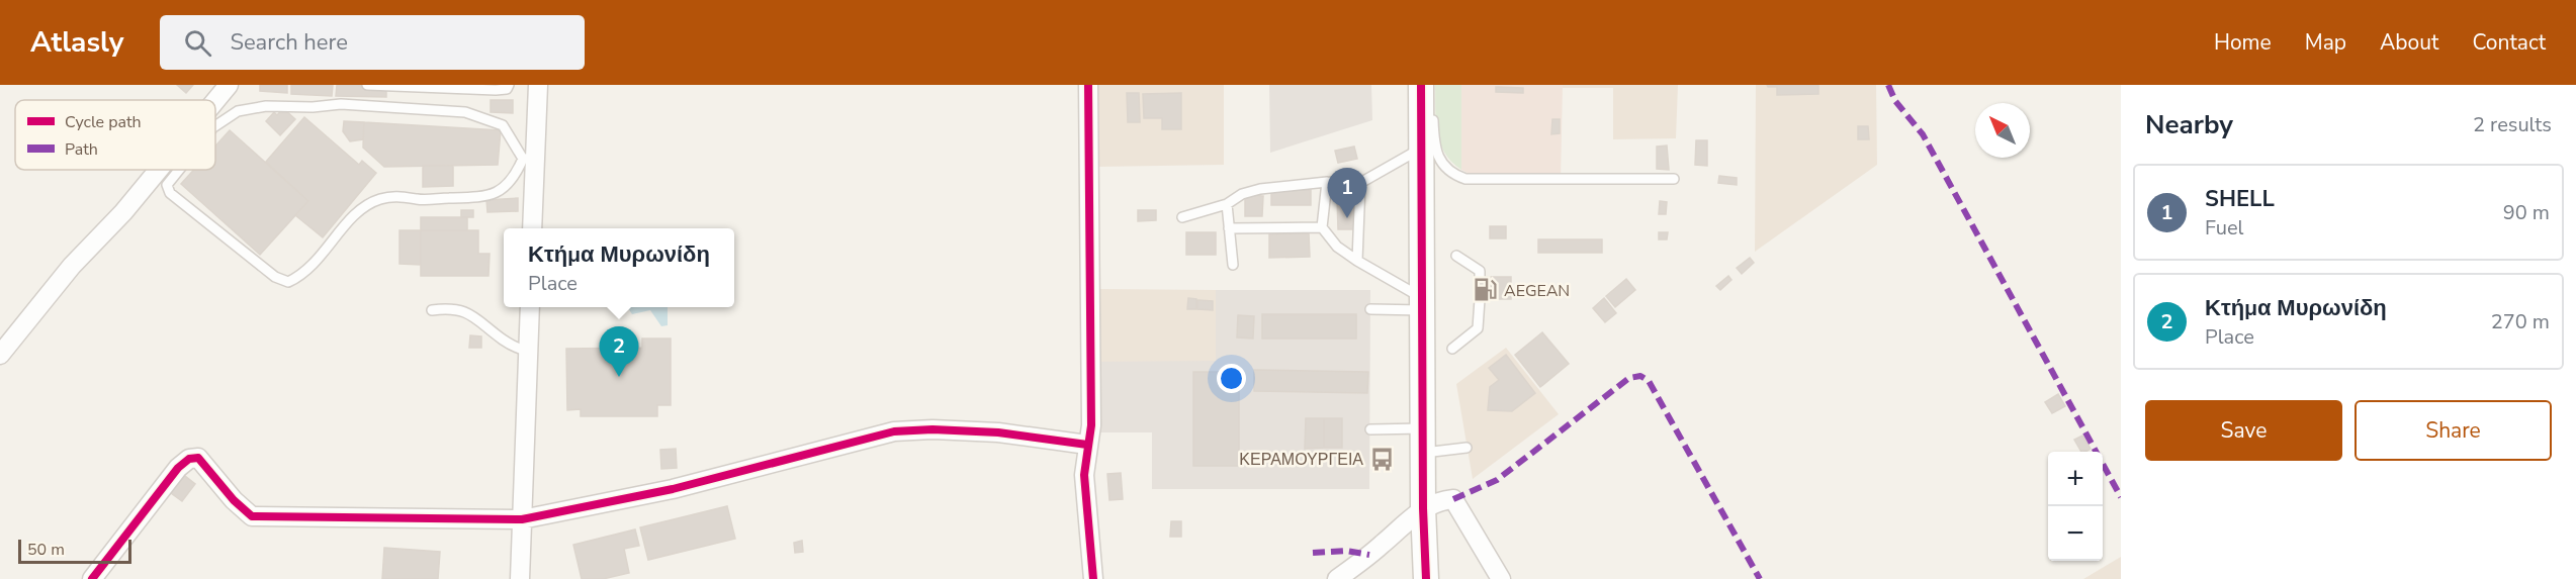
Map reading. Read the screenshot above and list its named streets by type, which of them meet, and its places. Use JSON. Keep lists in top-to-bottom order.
{
  "places": {
    "fuel station": ["AEGEAN"],
    "bus stop": ["ΚΕΡΑΜΟΥΡΓΕΙΑ"]
  },
  "legend": ["Cycle path", "Path"],
  "scale_bar": "50 m",
  "north": "top left",
  "page": {
    "header": "Atlasly",
    "search": "Search here",
    "nav": [
      "Home",
      "Map",
      "About",
      "Contact"
    ],
    "heading": ["Nearby", "2 results"],
    "list": [
      {
        "mark": "1",
        "name": "SHELL",
        "note": "Fuel",
        "value": "90 m"
      },
      {
        "mark": "2",
        "name": "Κτήμα Μυρωνίδη",
        "note": "Place",
        "value": "270 m"
      }
    ],
    "pins": ["1", "2"],
    "popup": ["Κτήμα Μυρωνίδη", "Place"],
    "buttons": ["Save", "Share"],
    "map_buttons": ["+", "−"],
    "scale": "50 m"
  }
}
